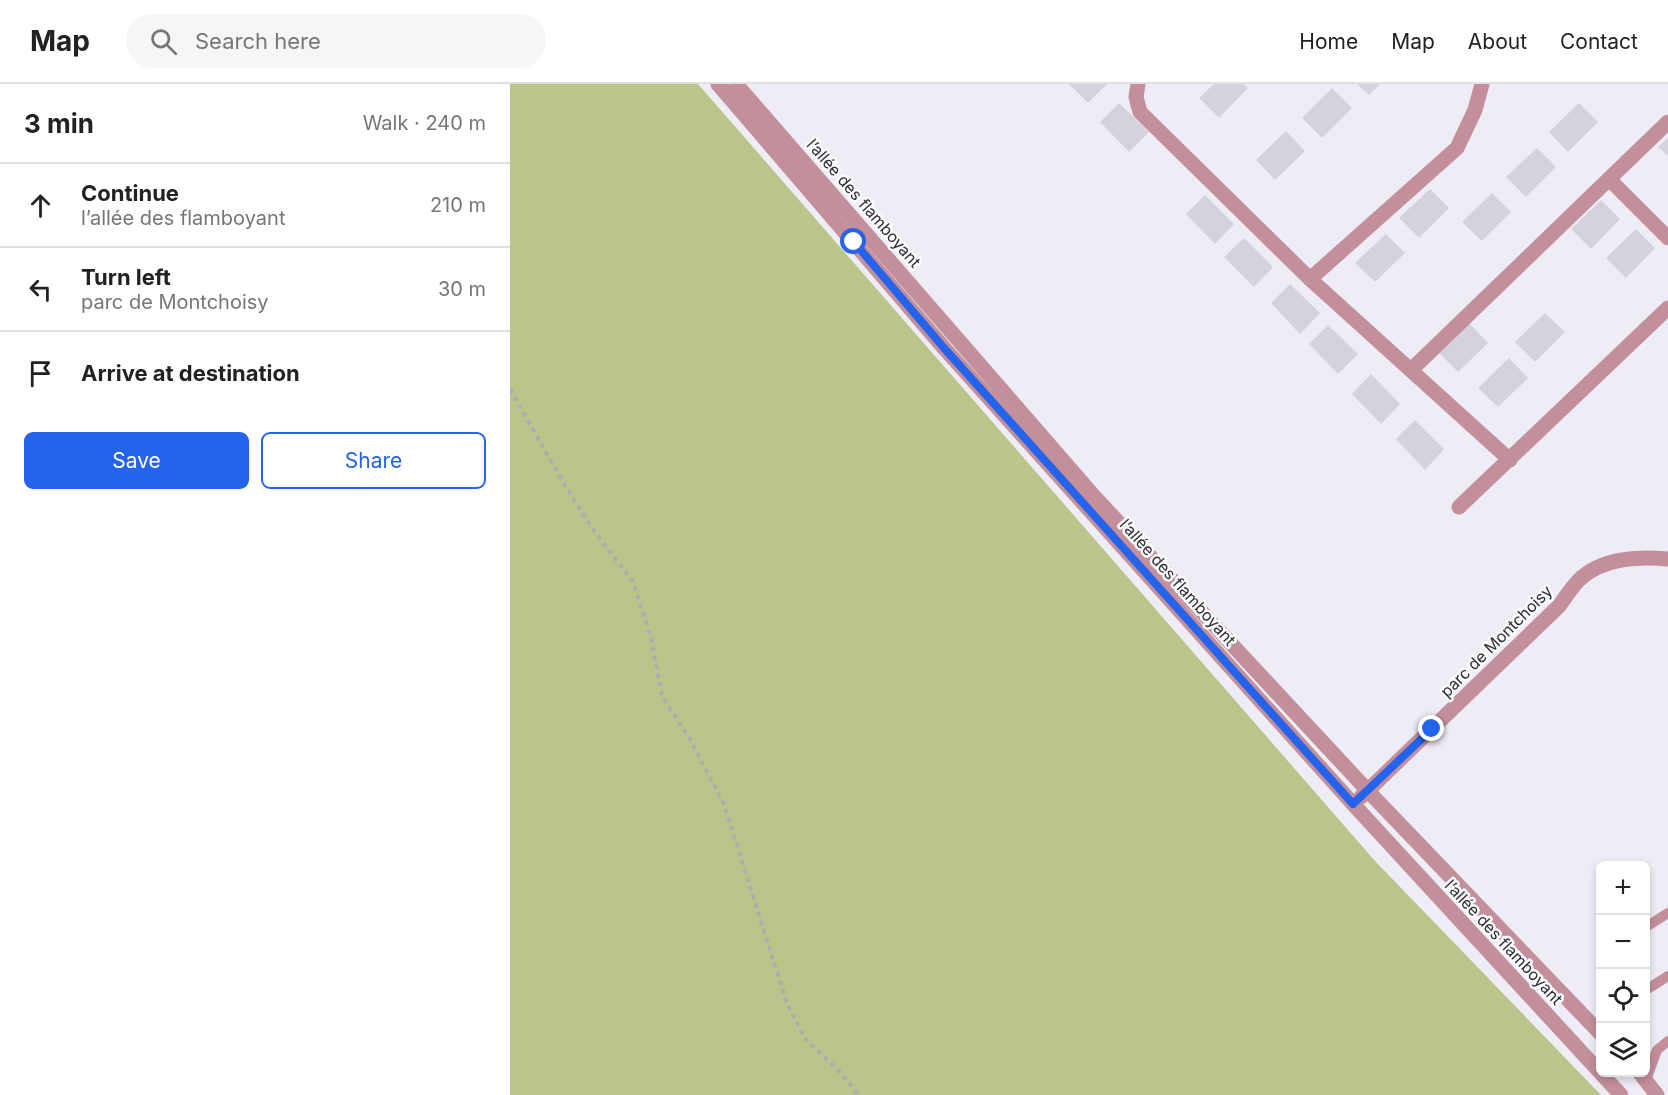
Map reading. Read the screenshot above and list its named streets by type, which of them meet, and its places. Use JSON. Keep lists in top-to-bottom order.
{
  "streets": {
    "street": ["l’allée des flamboyant", "parc de Montchoisy"]
  },
  "crossings": [
    ["l’allée des flamboyant", "parc de Montchoisy"]
  ],
  "page": {
    "header": "Map",
    "search": "Search here",
    "nav": [
      "Home",
      "Map",
      "About",
      "Contact"
    ],
    "heading": ["3 min", "Walk · 240 m"],
    "list": [
      ["Continue", "l’allée des flamboyant", "210 m"],
      ["Turn left", "parc de Montchoisy", "30 m"],
      "Arrive at destination"
    ],
    "buttons": ["Save", "Share"],
    "map_buttons": ["+", "−"]
  }
}
